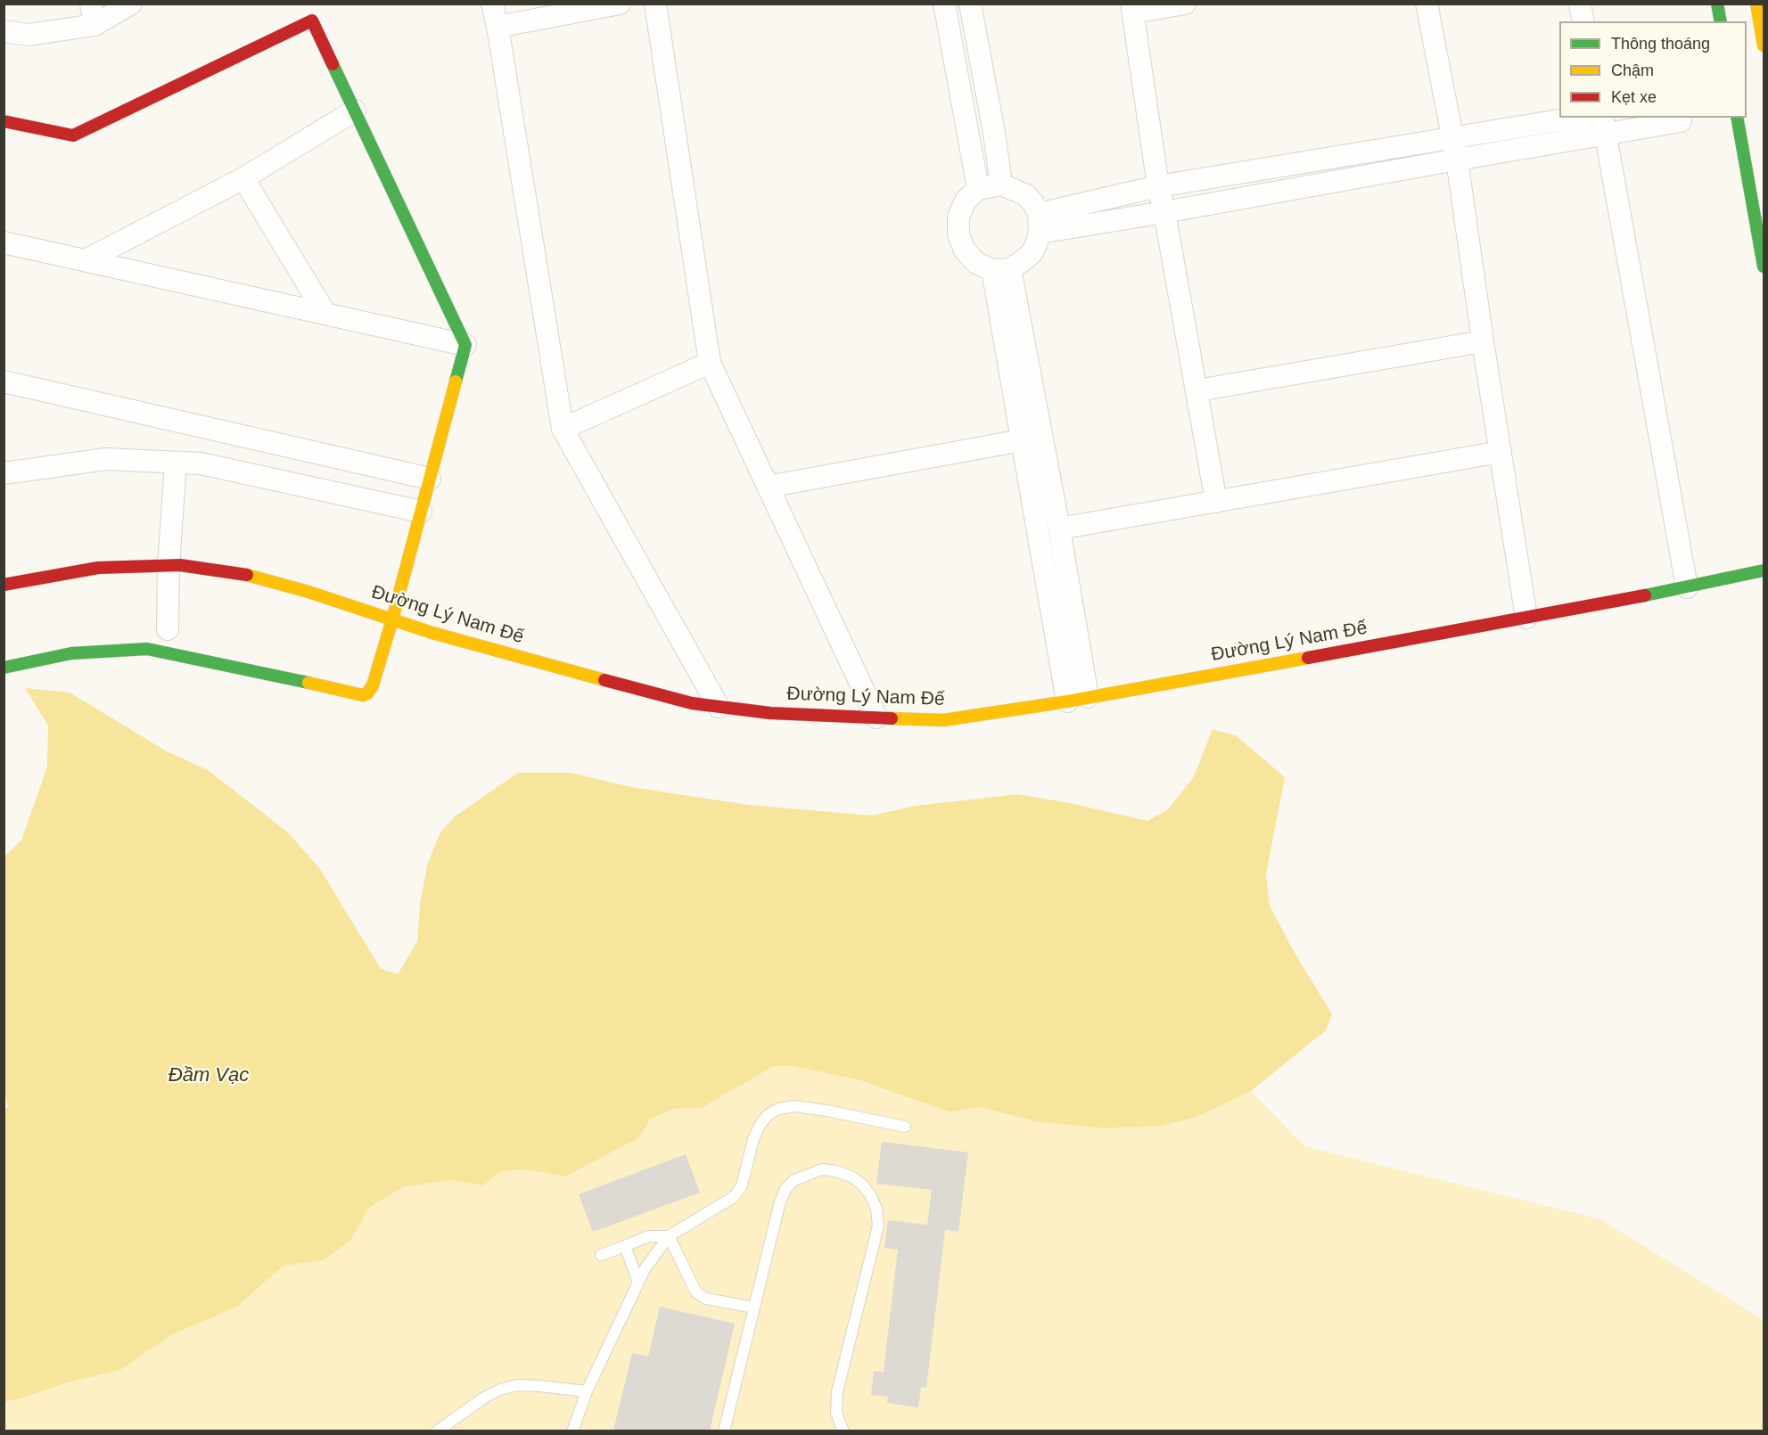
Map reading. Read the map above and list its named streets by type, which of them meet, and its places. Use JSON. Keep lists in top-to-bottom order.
{
  "streets": {
    "street": ["Đường Lý Nam Đế"]
  },
  "water": ["Đầm Vạc"],
  "legend": ["Thông thoáng", "Chậm", "Kẹt xe"]
}
